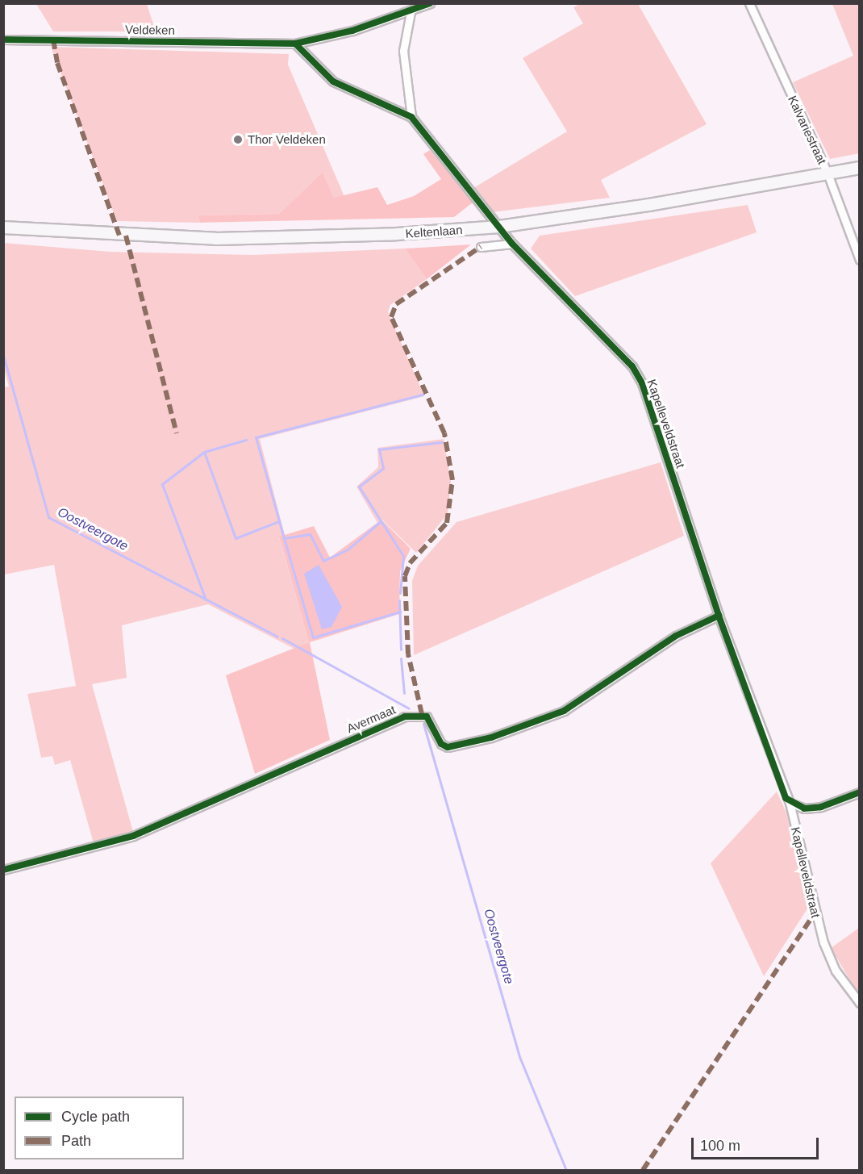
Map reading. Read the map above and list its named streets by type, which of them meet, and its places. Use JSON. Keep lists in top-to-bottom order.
{
  "streets": {
    "main road": ["Keltenlaan"],
    "street": [
      "Veldeken",
      "Kalvariestraat",
      "Kapelleveldstraat",
      "Avermaat"
    ]
  },
  "crossings": [
    ["Kalvariestraat", "Keltenlaan"],
    ["Keltenlaan", "Kapelleveldstraat"],
    ["Kapelleveldstraat", "Avermaat"]
  ],
  "water": ["Oostveergote"],
  "places": ["Thor Veldeken"],
  "legend": ["Cycle path", "Path"],
  "scale_bar": "100 m"
}
